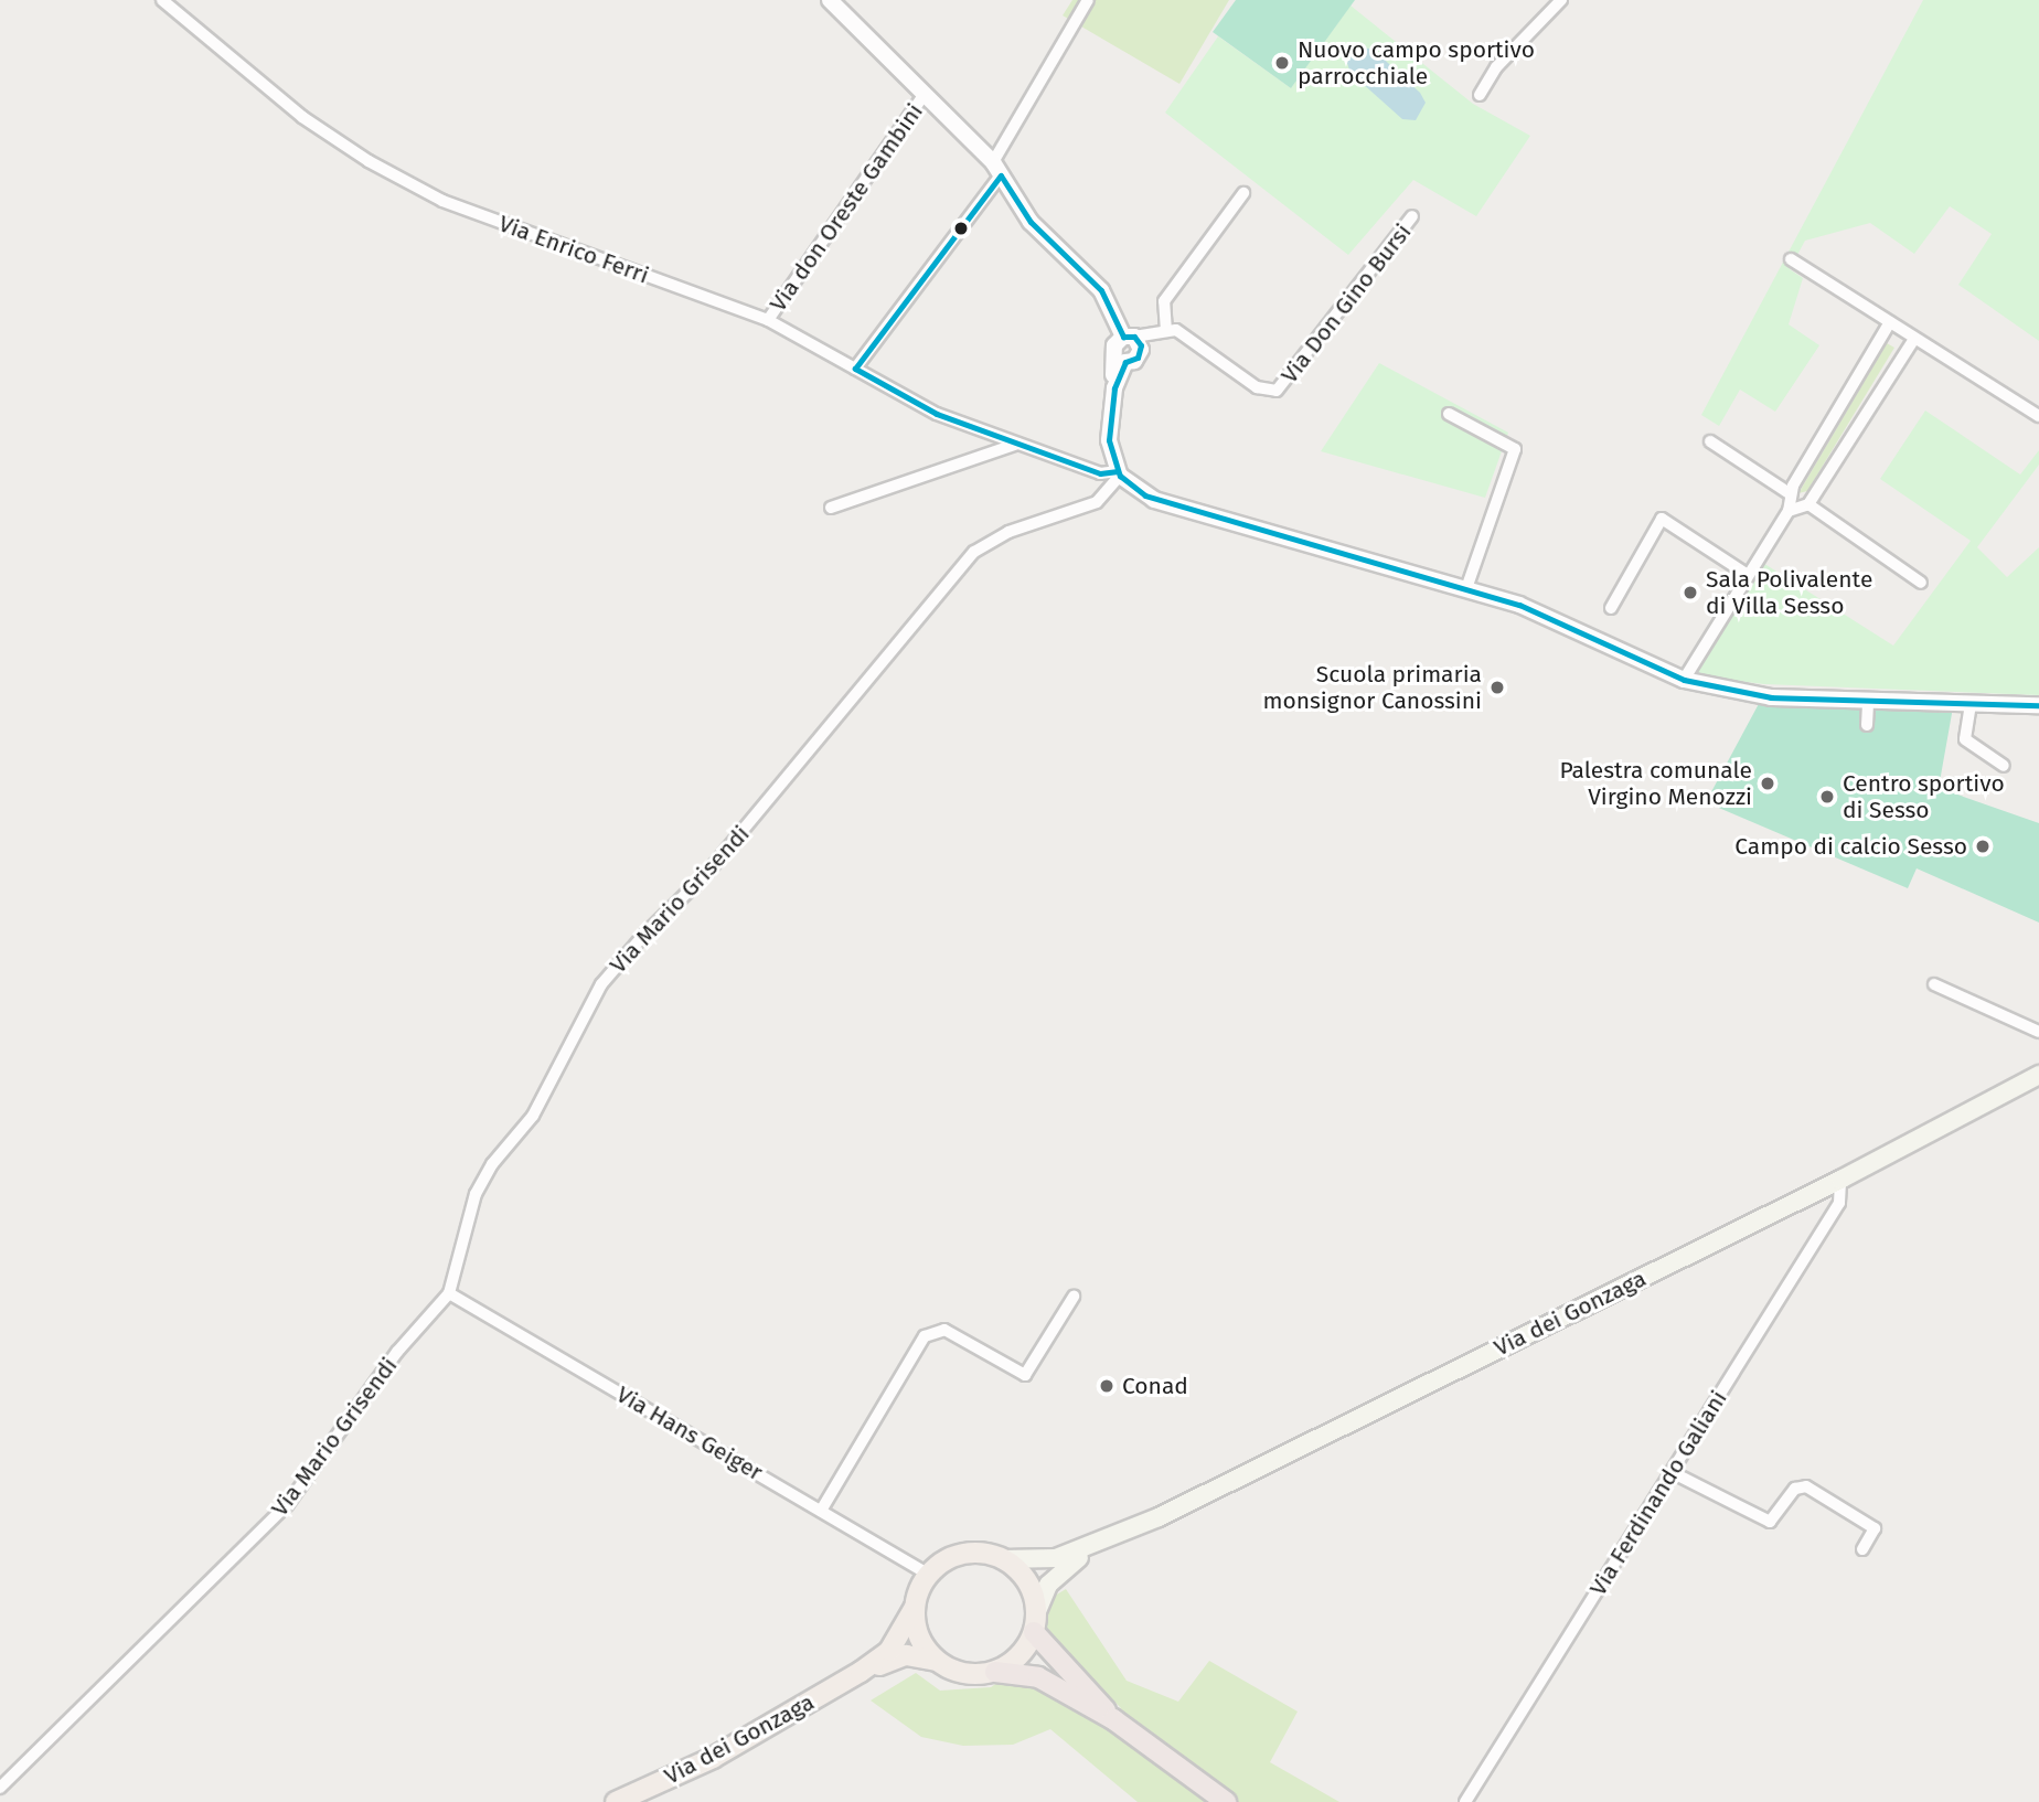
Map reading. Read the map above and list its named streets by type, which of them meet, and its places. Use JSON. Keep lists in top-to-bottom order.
{
  "streets": {
    "main road": ["Via dei Gonzaga"],
    "street": [
      "Via don Oreste Gambini",
      "Via Enrico Ferri",
      "Via Don Gino Bursi",
      "Via Mario Grisendi",
      "Via Hans Geiger",
      "Via Ferdinando Galiani"
    ]
  },
  "crossings": [
    ["Via don Oreste Gambini", "Via Enrico Ferri"],
    ["Via Enrico Ferri", "Via Mario Grisendi"],
    ["Via Mario Grisendi", "Via Hans Geiger"],
    ["Via dei Gonzaga", "Via Hans Geiger"],
    ["Via dei Gonzaga", "Via Ferdinando Galiani"]
  ],
  "places": [
    "Nuovo campo sportivo parrocchiale",
    "Sala Polivalente di Villa Sesso",
    "Scuola primaria monsignor Canossini",
    "Palestra comunale Virgino Menozzi",
    "Centro sportivo di Sesso",
    "Campo di calcio Sesso",
    "Conad"
  ]
}
